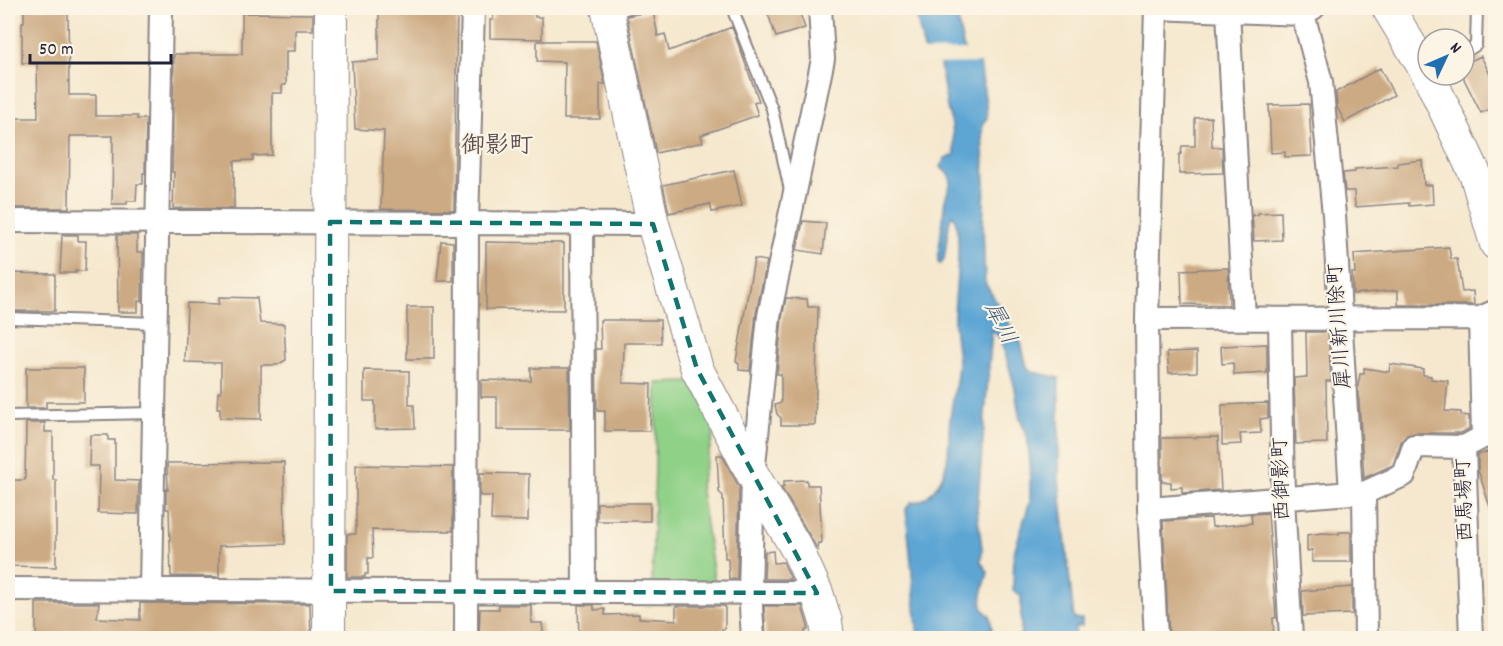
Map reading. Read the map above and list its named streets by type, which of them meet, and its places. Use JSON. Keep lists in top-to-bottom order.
{
  "streets": {
    "street": ["犀川新川除町", "西御影町", "西馬場町"]
  },
  "districts": ["御影町"],
  "water": ["犀川"],
  "scale_bar": "50 m",
  "north": "top right"
}
